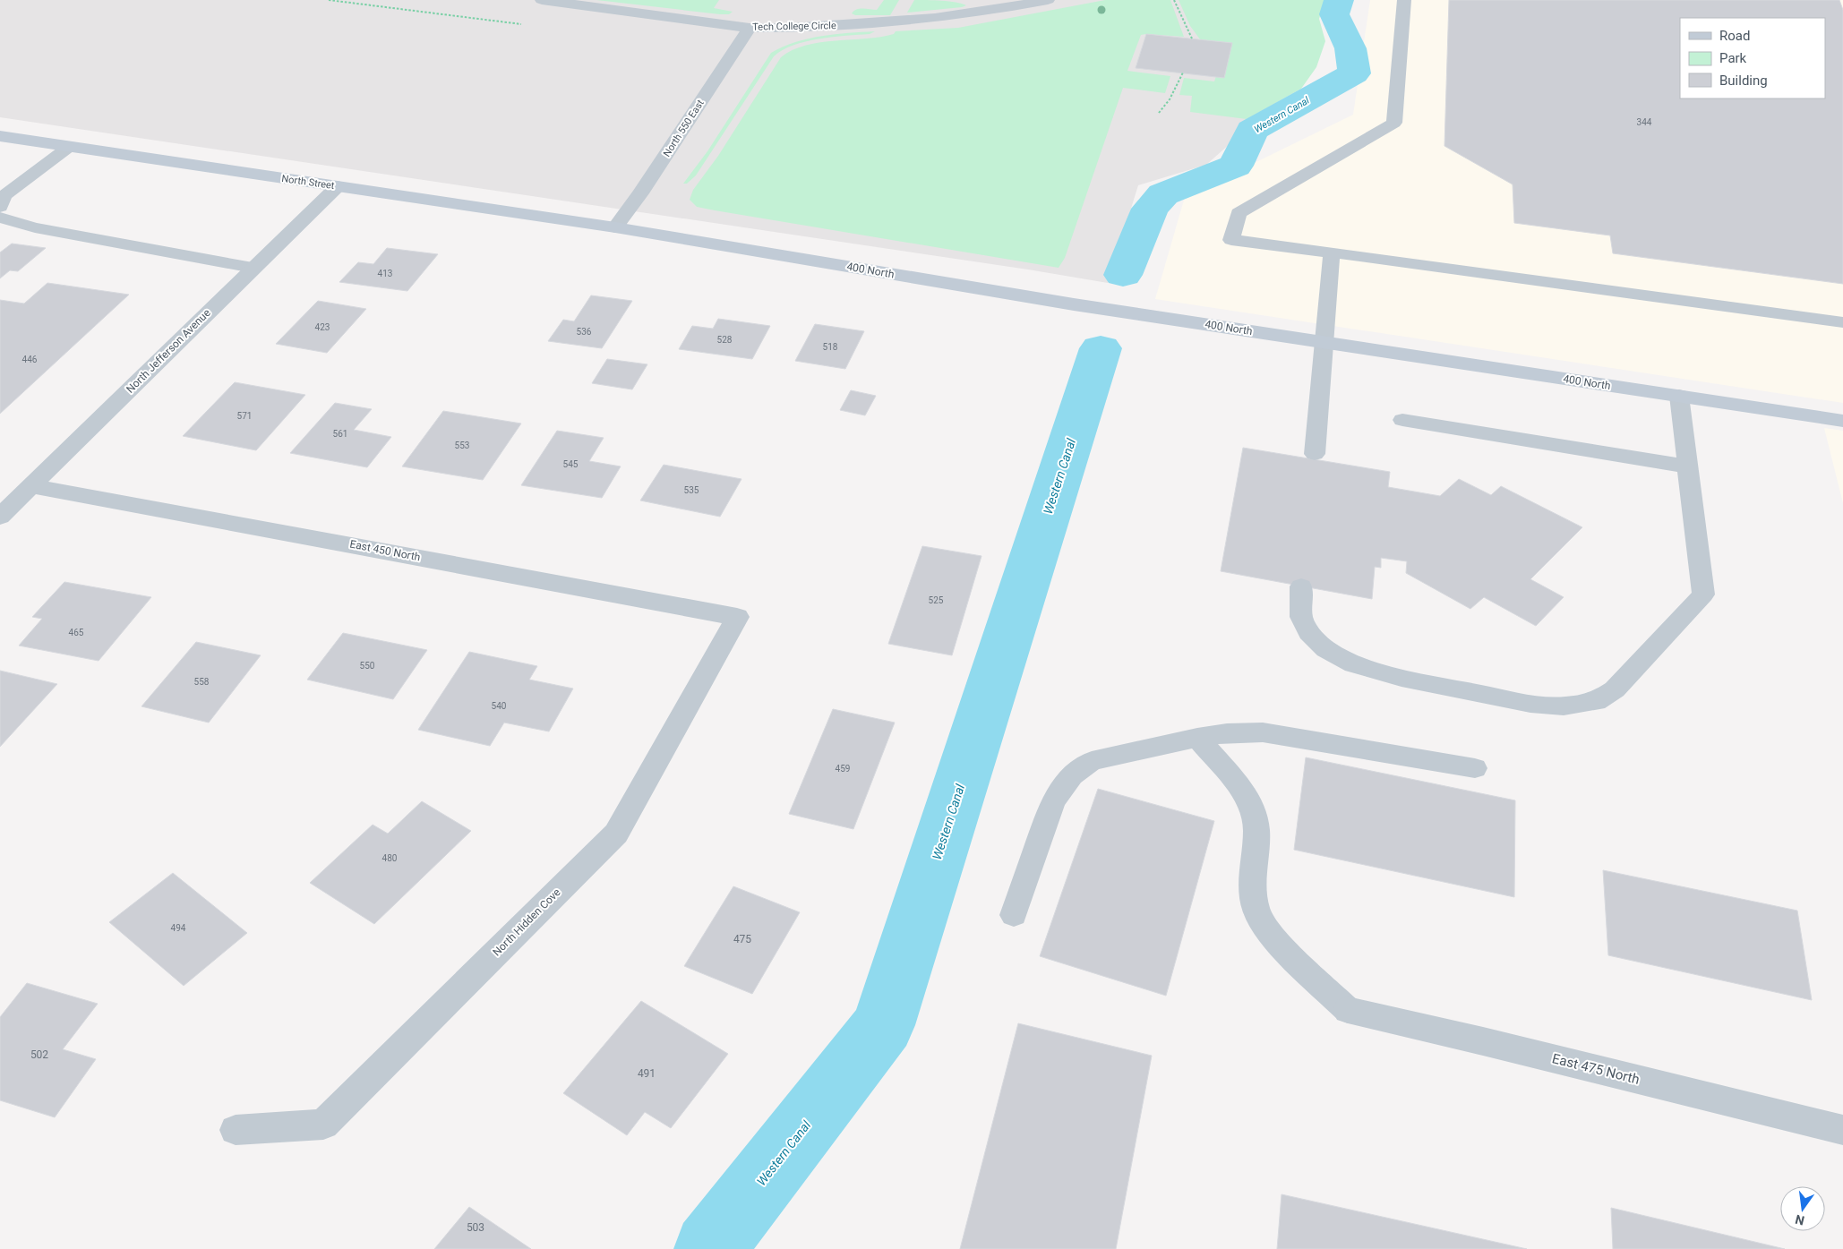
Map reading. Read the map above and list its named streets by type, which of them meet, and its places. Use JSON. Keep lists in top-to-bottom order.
{
  "streets": {
    "main road": ["North Street", "400 North"],
    "street": [
      "Tech College Circle",
      "North 550 East",
      "North Jefferson Avenue",
      "East 450 North",
      "North Hidden Cove",
      "East 475 North"
    ]
  },
  "crossings": [
    ["Tech College Circle", "North 550 East"],
    ["North 550 East", "North Street"],
    ["North 550 East", "400 North"],
    ["North Street", "400 North"],
    ["North Street", "North Jefferson Avenue"],
    ["North Jefferson Avenue", "East 450 North"],
    ["East 450 North", "North Hidden Cove"]
  ],
  "water": ["Western Canal"],
  "house_numbers": [
    "344",
    "413",
    "423",
    "536",
    "528",
    "518",
    "446",
    "571",
    "561",
    "553",
    "545",
    "535",
    "525",
    "465",
    "550",
    "558",
    "540",
    "459",
    "480",
    "494",
    "475",
    "502",
    "491",
    "503"
  ],
  "legend": ["Road", "Park", "Building"],
  "north": "bottom"
}
